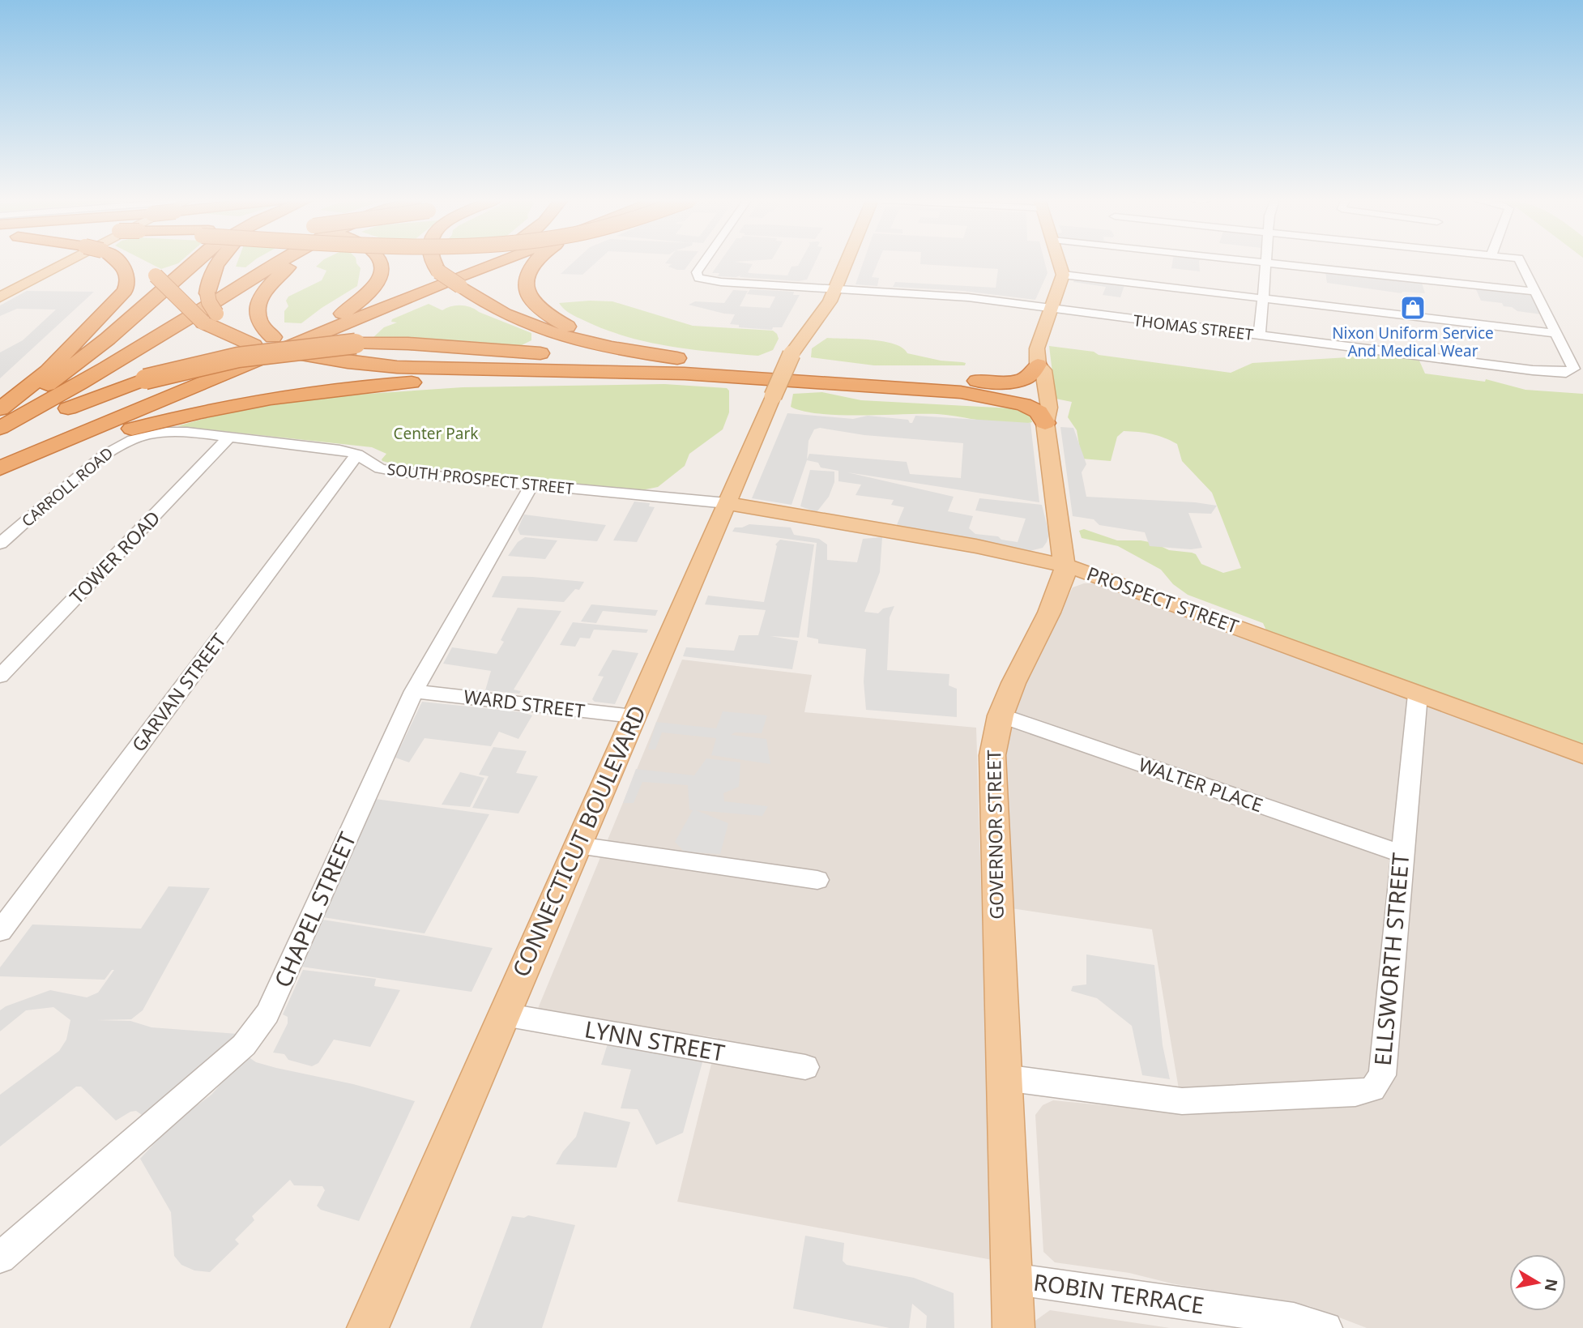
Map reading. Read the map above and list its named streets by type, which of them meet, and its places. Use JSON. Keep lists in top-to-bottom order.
{
  "streets": {
    "main road": ["PROSPECT STREET", "GOVERNOR STREET", "CONNECTICUT BOULEVARD"],
    "street": [
      "THOMAS STREET",
      "SOUTH PROSPECT STREET",
      "CARROLL ROAD",
      "TOWER ROAD",
      "GARVAN STREET",
      "WARD STREET",
      "WALTER PLACE",
      "CHAPEL STREET",
      "ELLSWORTH STREET",
      "LYNN STREET",
      "ROBIN TERRACE"
    ]
  },
  "crossings": [
    ["THOMAS STREET", "GOVERNOR STREET"],
    ["THOMAS STREET", "CONNECTICUT BOULEVARD"],
    ["SOUTH PROSPECT STREET", "CARROLL ROAD"],
    ["SOUTH PROSPECT STREET", "TOWER ROAD"],
    ["SOUTH PROSPECT STREET", "PROSPECT STREET"],
    ["SOUTH PROSPECT STREET", "GARVAN STREET"],
    ["SOUTH PROSPECT STREET", "CONNECTICUT BOULEVARD"],
    ["SOUTH PROSPECT STREET", "CHAPEL STREET"],
    ["PROSPECT STREET", "GOVERNOR STREET"],
    ["PROSPECT STREET", "CONNECTICUT BOULEVARD"],
    ["PROSPECT STREET", "ELLSWORTH STREET"],
    ["WARD STREET", "CONNECTICUT BOULEVARD"],
    ["WARD STREET", "CHAPEL STREET"],
    ["WALTER PLACE", "GOVERNOR STREET"],
    ["WALTER PLACE", "ELLSWORTH STREET"],
    ["GOVERNOR STREET", "ELLSWORTH STREET"],
    ["GOVERNOR STREET", "ROBIN TERRACE"],
    ["CONNECTICUT BOULEVARD", "LYNN STREET"]
  ],
  "parks": ["Center Park"],
  "places": {
    "shop": ["Nixon Uniform Service And Medical Wear"]
  },
  "north": "right"
}
